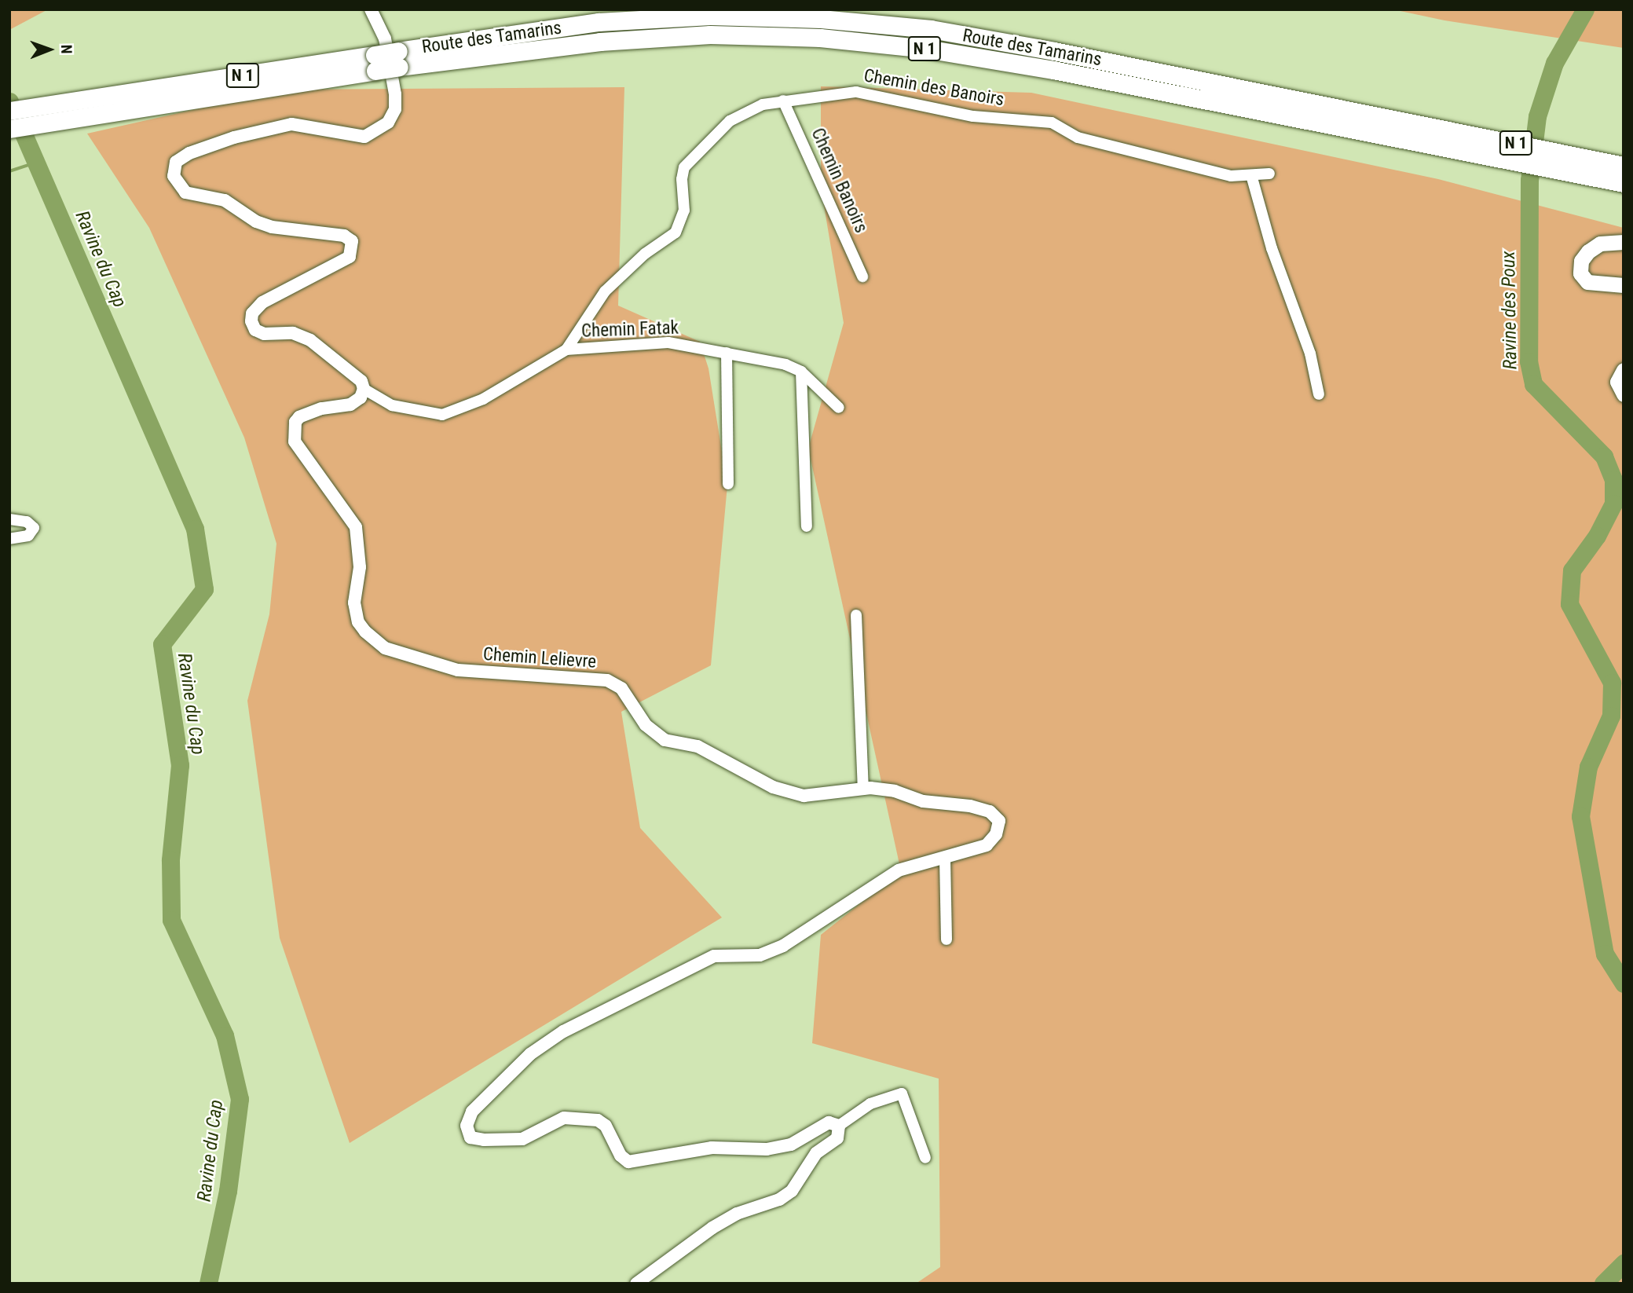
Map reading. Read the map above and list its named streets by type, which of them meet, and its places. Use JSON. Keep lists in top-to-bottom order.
{
  "streets": {
    "highway": ["Route des Tamarins", "N 1"],
    "street": [
      "Chemin des Banoirs",
      "Chemin Banoirs",
      "Chemin Fatak",
      "Chemin Lelievre"
    ]
  },
  "crossings": [
    ["Chemin des Banoirs", "Chemin Banoirs"],
    ["Chemin des Banoirs", "Chemin Fatak"],
    ["Chemin des Banoirs", "Chemin Lelievre"]
  ],
  "water": ["Ravine du Cap", "Ravine des Poux"],
  "north": "right"
}
